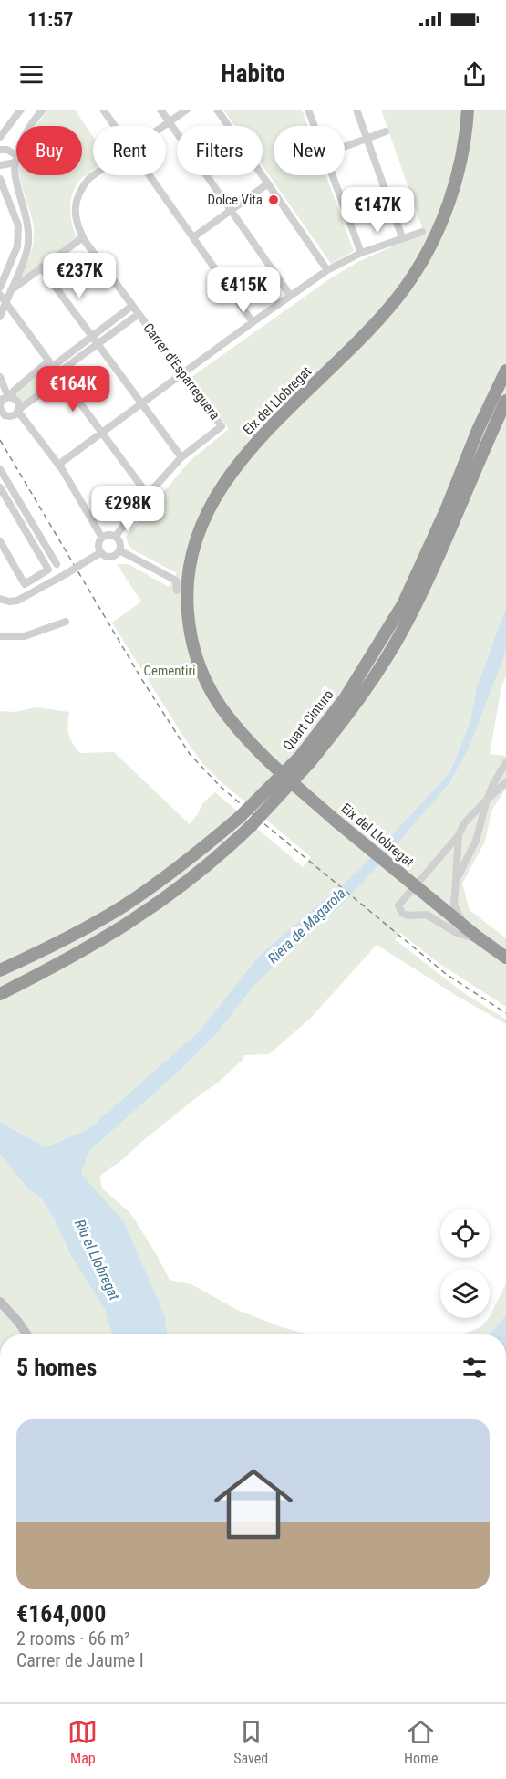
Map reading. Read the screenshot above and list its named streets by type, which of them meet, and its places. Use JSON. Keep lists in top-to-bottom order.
{
  "streets": {
    "highway": ["Eix del Llobregat", "Quart Cinturó"],
    "street": ["Carrer d'Esparreguera"]
  },
  "water": ["Riera de Magarola", "Riu el Llobregat"],
  "parks": ["Cementiri"],
  "places": ["Dolce Vita"],
  "page": {
    "status": "11:57",
    "header": "Habito",
    "chip": [
      "Buy",
      "Rent",
      "Filters",
      "New"
    ],
    "price": [
      "€147K",
      "€237K",
      "€415K",
      "€164K",
      "€298K"
    ],
    "heading": "5 homes",
    "list": [
      {
        "name": "€164,000",
        "note": "2 rooms · 66 m² · Carrer de Jaume I"
      }
    ],
    "tabs": ["Map", "Saved", "Home"]
  }
}
